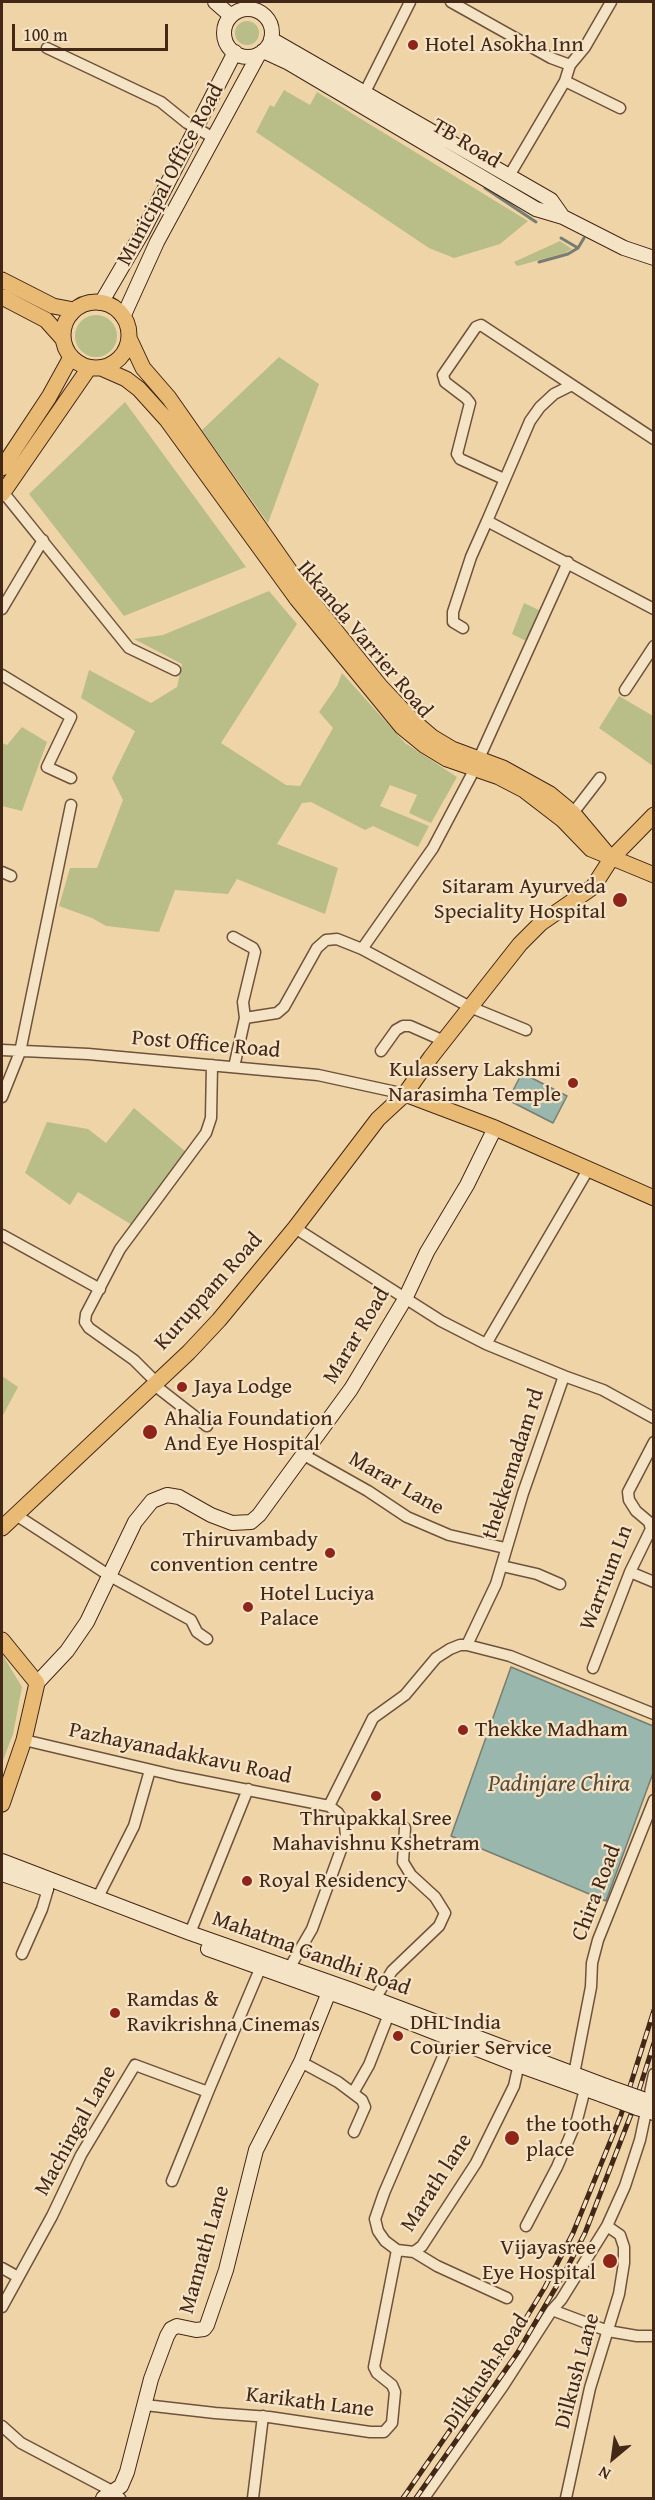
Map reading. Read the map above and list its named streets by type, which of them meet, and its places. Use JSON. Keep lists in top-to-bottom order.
{
  "streets": {
    "main road": [
      "TB Road",
      "Municipal Office Road",
      "Ikkanda Varrier Road",
      "Kuruppam Road",
      "Marar Road",
      "Mahatma Gandhi Road",
      "Mannath Lane"
    ],
    "street": [
      "Post Office Road",
      "thekkemadam rd",
      "Marar Lane",
      "Warrium Ln",
      "Pazhayanadakkavu Road",
      "Chira Road",
      "Machingal Lane",
      "Marath lane",
      "Dilkush Lane",
      "Dilkhush Road",
      "Karikath Lane"
    ]
  },
  "crossings": [
    ["TB Road", "Municipal Office Road"],
    ["Municipal Office Road", "Ikkanda Varrier Road"],
    ["Ikkanda Varrier Road", "Kuruppam Road"],
    ["Post Office Road", "Kuruppam Road"],
    ["Kuruppam Road", "thekkemadam rd"],
    ["Marar Road", "thekkemadam rd"],
    ["Marar Road", "Marar Lane"],
    ["thekkemadam rd", "Marar Lane"],
    ["Chira Road", "Mahatma Gandhi Road"],
    ["Mahatma Gandhi Road", "Marath lane"],
    ["Mahatma Gandhi Road", "Mannath Lane"],
    ["Marath lane", "Karikath Lane"],
    ["Mannath Lane", "Karikath Lane"],
    ["Dilkush Lane", "Dilkhush Road"]
  ],
  "water": ["Padinjare Chira"],
  "places": [
    "Hotel Asokha Inn",
    "Sitaram Ayurveda Speciality Hospital",
    "Kulassery Lakshmi Narasimha Temple",
    "Jaya Lodge",
    "Ahalia Foundation And Eye Hospital",
    "Thiruvambady convention centre",
    "Hotel Luciya Palace",
    "Thekke Madham",
    "Thrupakkal Sree Mahavishnu Kshetram",
    "Royal Residency",
    "Ramdas & Ravikrishna Cinemas",
    "DHL India Courier Service",
    "the tooth place",
    "Vijayasree Eye Hospital"
  ],
  "scale_bar": "100 m",
  "north": "bottom left"
}
